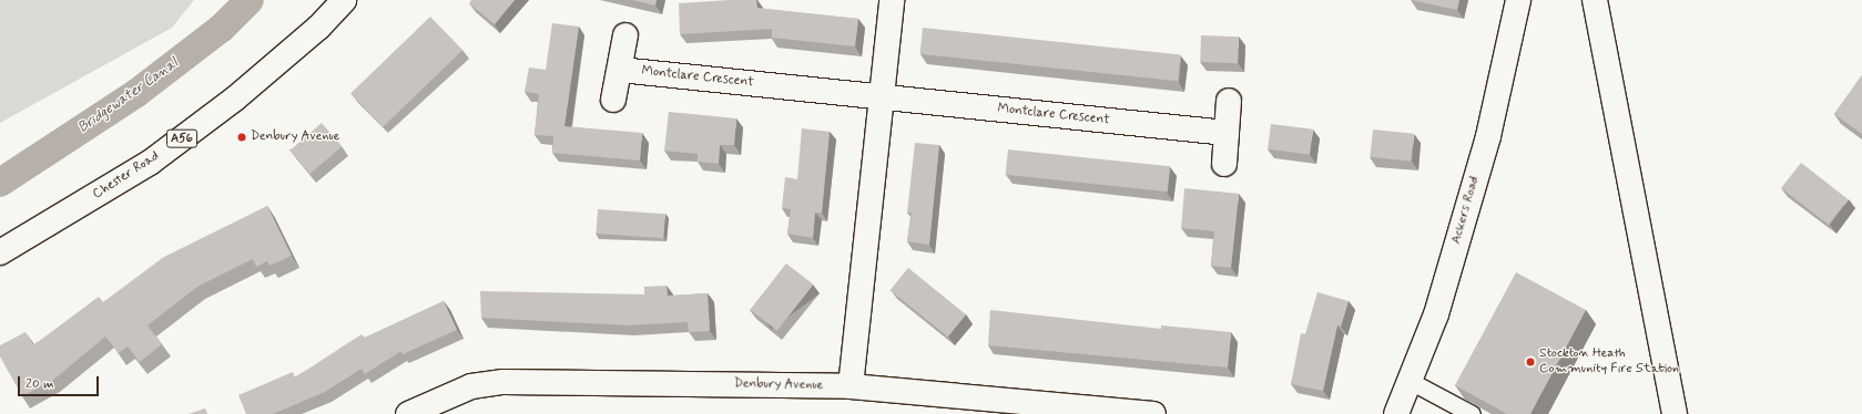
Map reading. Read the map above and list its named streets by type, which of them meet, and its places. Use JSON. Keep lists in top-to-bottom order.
{
  "streets": {
    "street": [
      "Montclare Crescent",
      "A56",
      "Chester Road",
      "Ackers Road",
      "Denbury Avenue"
    ]
  },
  "water": ["Bridgewater Canal"],
  "places": ["Denbury Avenue", "Stockton Heath Community Fire Station"],
  "scale_bar": "20 m"
}
